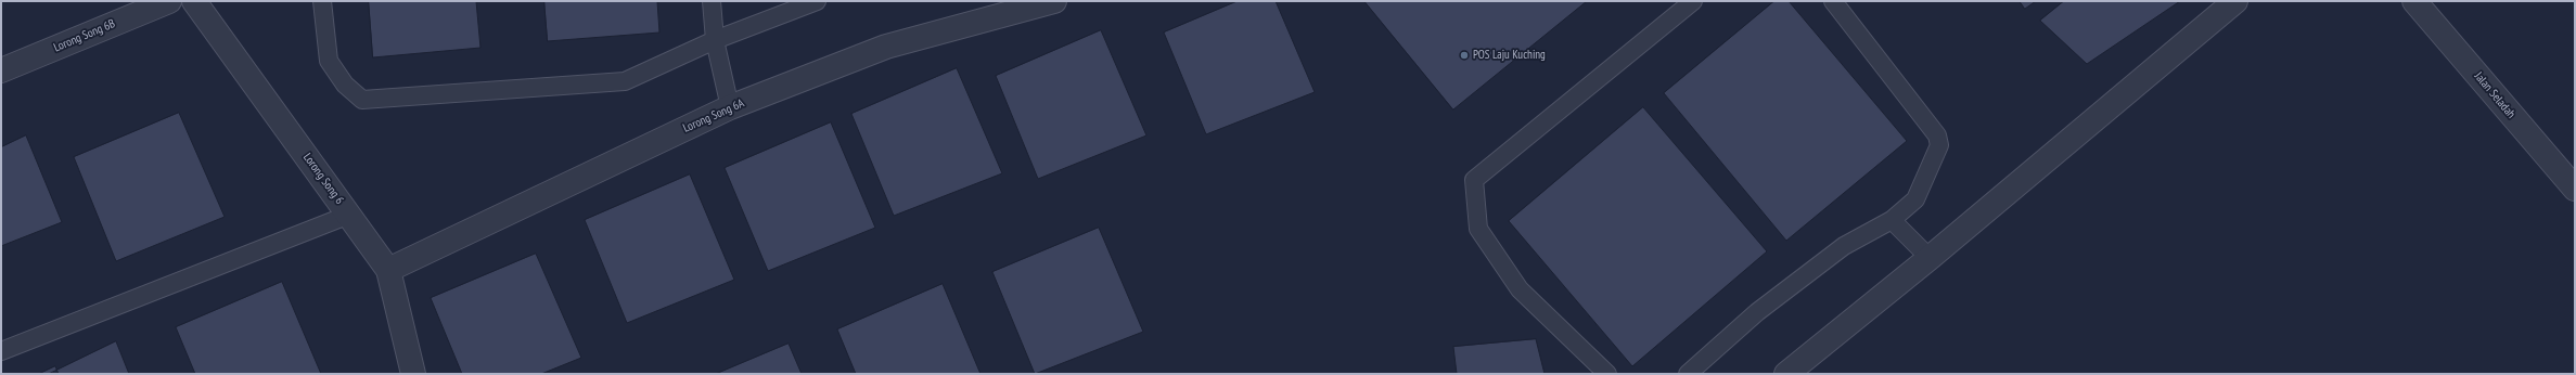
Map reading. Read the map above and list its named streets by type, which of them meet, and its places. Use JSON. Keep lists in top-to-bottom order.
{
  "streets": {
    "street": [
      "Lorong Song 6B",
      "Jalan Seladah",
      "Lorong Song 6A",
      "Lorong Song 6"
    ]
  },
  "crossings": [
    ["Lorong Song 6A", "Lorong Song 6"]
  ],
  "places": ["POS Laju Kuching"]
}
